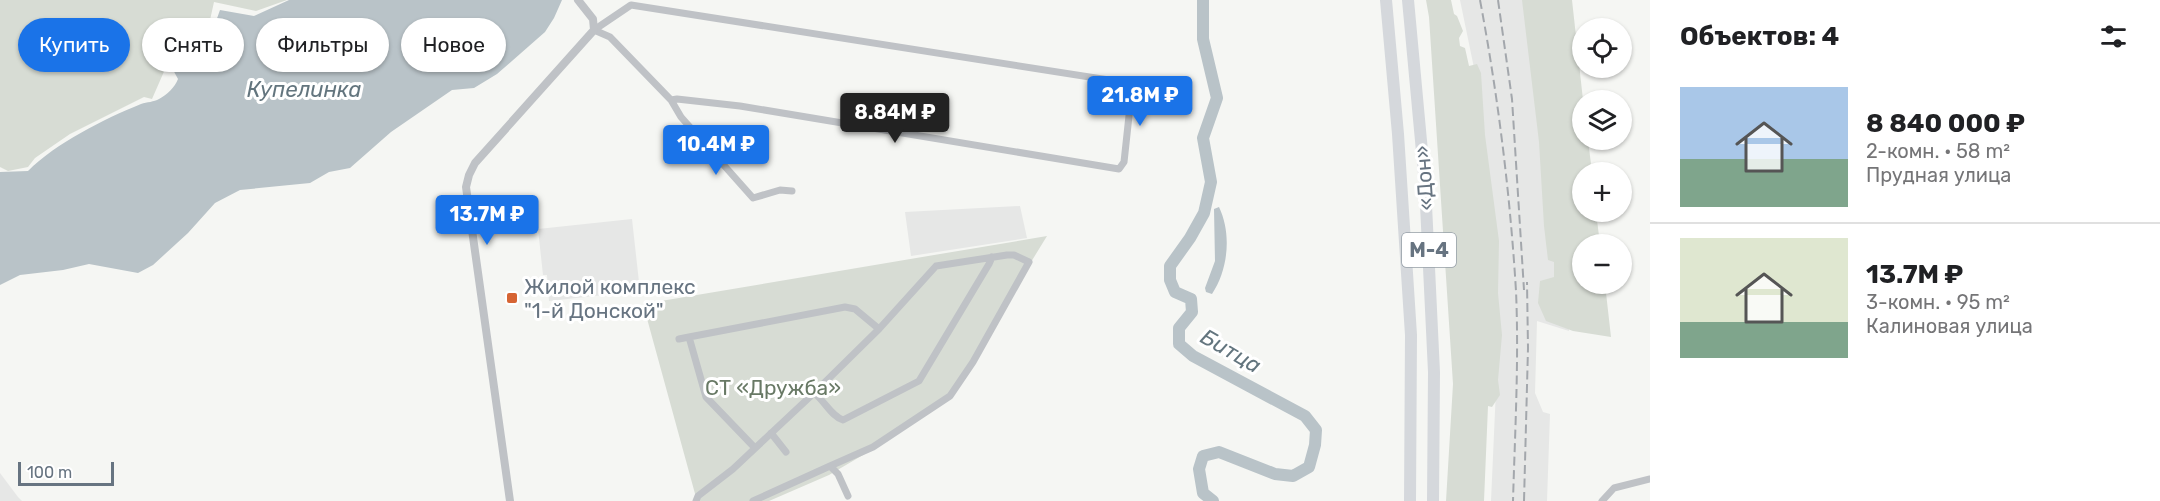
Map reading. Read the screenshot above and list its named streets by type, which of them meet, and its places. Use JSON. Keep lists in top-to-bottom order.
{
  "streets": {
    "highway": ["«Дон»", "М-4"]
  },
  "water": ["Купелинка", "Битца"],
  "parks": ["СТ «Дружба»"],
  "places": {
    "transit": ["Жилой комплекс \"1-й Донской\""]
  },
  "scale_bar": "100 m",
  "page": {
    "heading": "Объектов: 4",
    "map_buttons": ["+", "−"],
    "chip": [
      "Купить",
      "Снять",
      "Фильтры",
      "Новое"
    ],
    "list": [
      {
        "name": "8 840 000 ₽",
        "note": "2-комн. · 58 m² · Прудная улица"
      },
      {
        "name": "13.7M ₽",
        "note": "3-комн. · 95 m² · Калиновая улица"
      }
    ],
    "price": [
      "21.8M ₽",
      "8.84M ₽",
      "10.4M ₽",
      "13.7M ₽"
    ],
    "scale": "100 m"
  }
}
